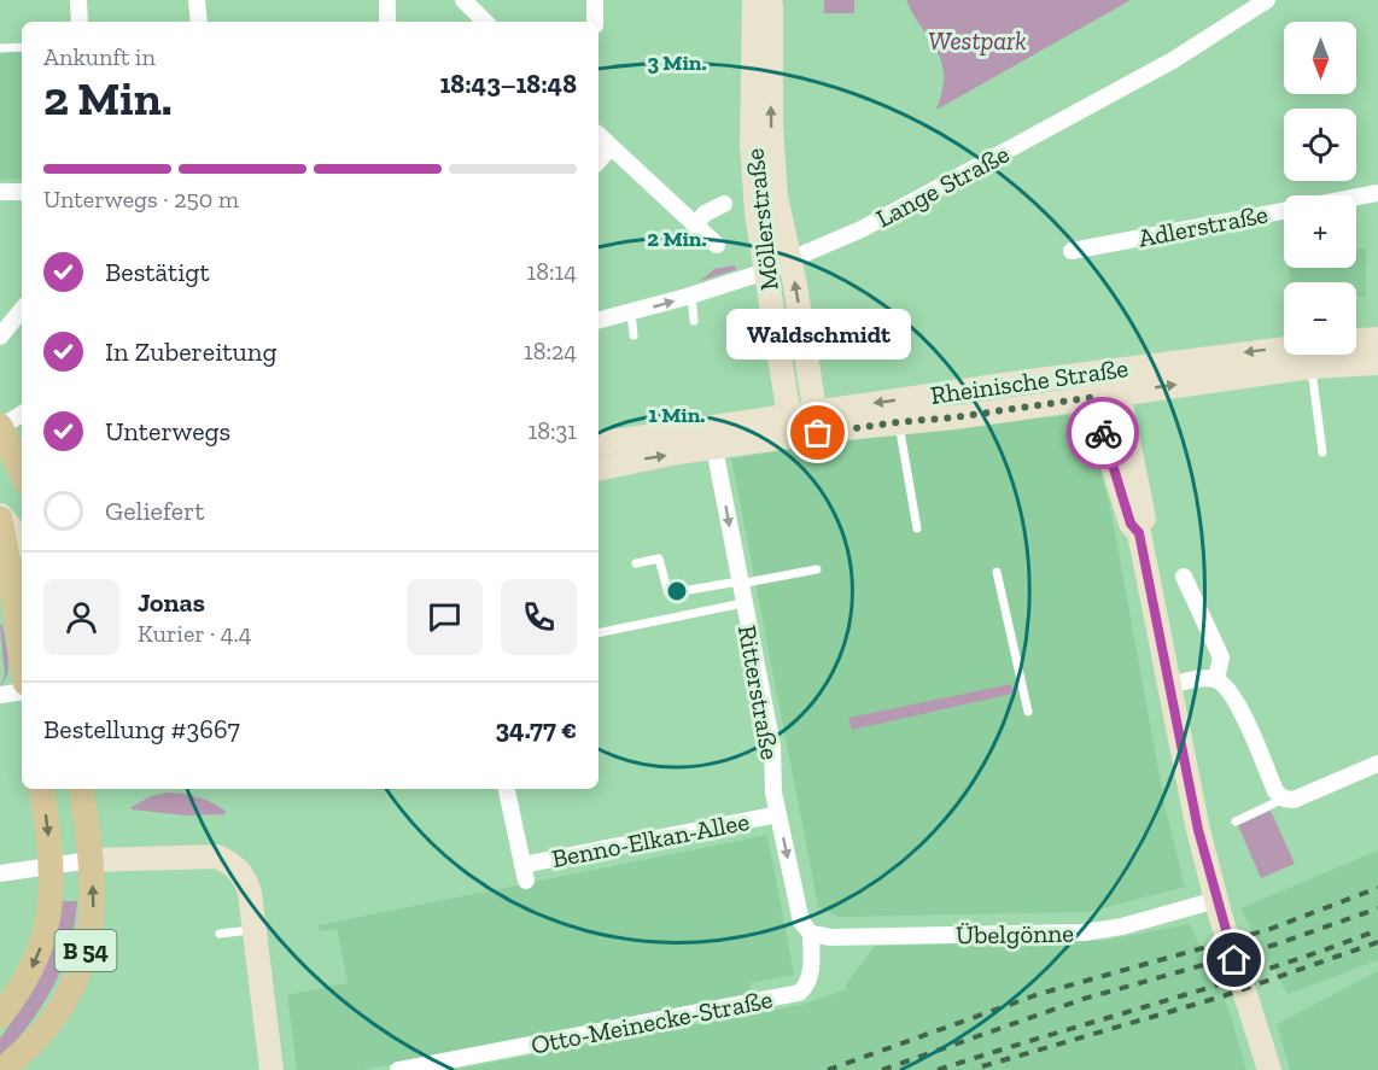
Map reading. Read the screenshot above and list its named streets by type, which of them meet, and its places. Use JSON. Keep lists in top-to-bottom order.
{
  "streets": {
    "main road": ["Möllerstraße", "Rheinische Straße", "B 54"],
    "street": [
      "Lange Straße",
      "Adlerstraße",
      "Ritterstraße",
      "Benno-Elkan-Allee",
      "Übelgönne",
      "Otto-Meinecke-Straße"
    ]
  },
  "crossings": [
    ["Lange Straße", "Möllerstraße"],
    ["Möllerstraße", "Rheinische Straße"],
    ["Rheinische Straße", "Ritterstraße"],
    ["Ritterstraße", "Benno-Elkan-Allee"],
    ["Ritterstraße", "Übelgönne"],
    ["Ritterstraße", "Otto-Meinecke-Straße"],
    ["Übelgönne", "Otto-Meinecke-Straße"]
  ],
  "one_way": ["Ritterstraße"],
  "parks": ["Westpark"],
  "places": ["Waldschmidt"],
  "north": "bottom",
  "page": {
    "map_buttons": ["+", "−"],
    "heading": ["2 Min.", "Ankunft in", "18:43–18:48"],
    "panel": [
      "Jonas",
      "Kurier · 4.4",
      "Bestellung #3667",
      "34.77 €"
    ],
    "bar": "Unterwegs · 250 m",
    "list": [
      ["Bestätigt", "18:14"],
      ["In Zubereitung", "18:24"],
      ["Unterwegs", "18:31"],
      "Geliefert"
    ],
    "bubble": "Waldschmidt"
  },
  "rings": ["3 Min.", "2 Min.", "1 Min."]
}
